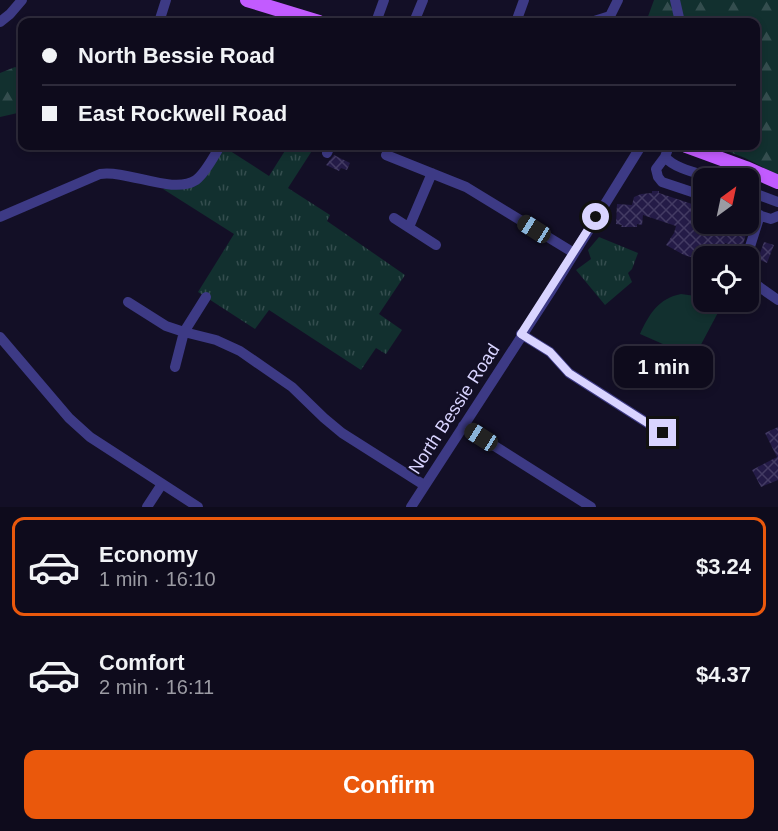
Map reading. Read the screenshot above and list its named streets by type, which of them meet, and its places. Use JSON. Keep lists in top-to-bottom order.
{
  "streets": {
    "street": ["North Bessie Road"]
  },
  "north": "top right",
  "page": {
    "banner": ["North Bessie Road", "East Rockwell Road"],
    "bubble": "1 min",
    "list": [
      {
        "name": "Economy",
        "note": "1 min · 16:10",
        "value": "$3.24"
      },
      {
        "name": "Comfort",
        "note": "2 min · 16:11",
        "value": "$4.37"
      }
    ],
    "buttons": "Confirm"
  }
}
